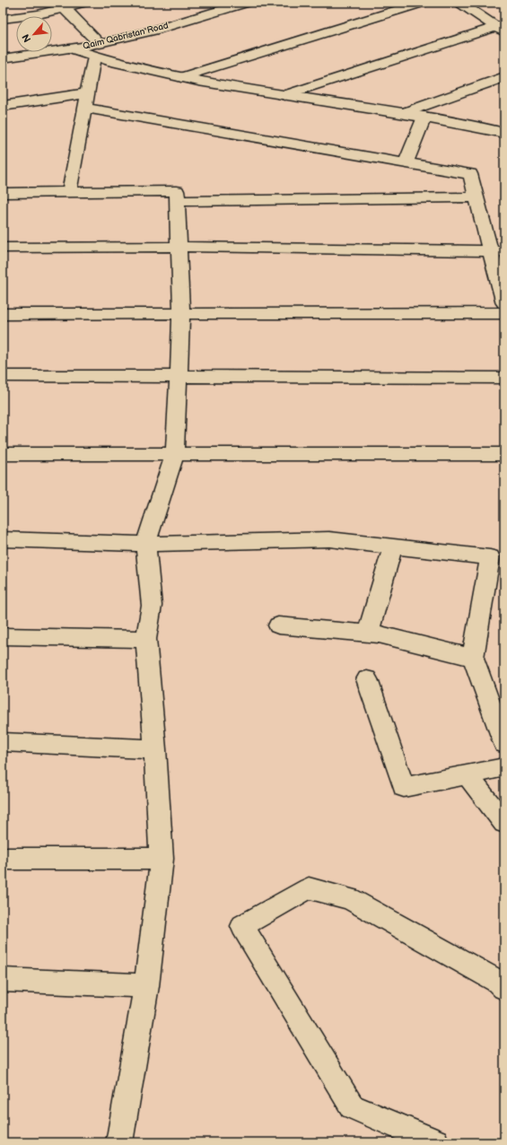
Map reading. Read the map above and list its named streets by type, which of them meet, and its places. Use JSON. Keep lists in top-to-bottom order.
{
  "streets": {
    "street": ["Qaim Qabristan Road"]
  },
  "north": "bottom left"
}
